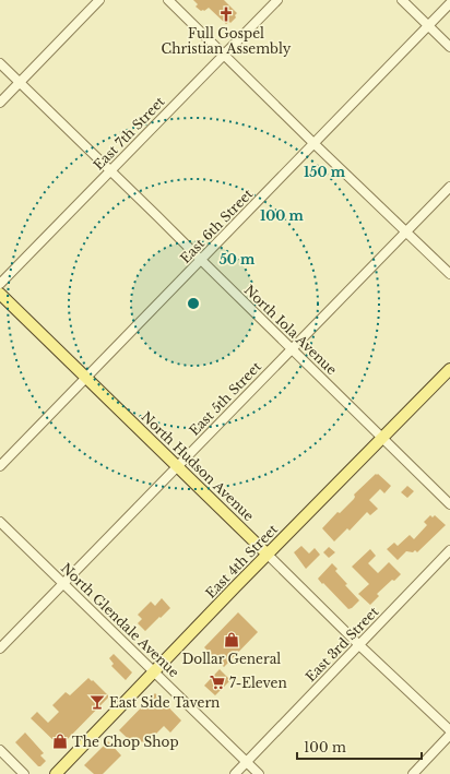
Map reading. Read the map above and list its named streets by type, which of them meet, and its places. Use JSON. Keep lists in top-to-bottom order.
{
  "streets": {
    "main road": ["North Hudson Avenue", "East 4th Street"],
    "street": [
      "East 7th Street",
      "East 6th Street",
      "North Iola Avenue",
      "East 5th Street",
      "North Glendale Avenue",
      "East 3rd Street"
    ]
  },
  "crossings": [
    ["East 7th Street", "North Iola Avenue"],
    ["East 6th Street", "North Iola Avenue"],
    ["East 6th Street", "North Hudson Avenue"],
    ["North Iola Avenue", "East 5th Street"],
    ["North Iola Avenue", "East 4th Street"],
    ["East 5th Street", "North Hudson Avenue"],
    ["East 5th Street", "North Glendale Avenue"],
    ["North Hudson Avenue", "East 4th Street"],
    ["North Hudson Avenue", "East 3rd Street"],
    ["East 4th Street", "North Glendale Avenue"],
    ["North Glendale Avenue", "East 3rd Street"]
  ],
  "places": {
    "church": ["Full Gospel Christian Assembly"],
    "shop": ["Dollar General", "The Chop Shop"],
    "supermarket": ["7-Eleven"],
    "bar": ["East Side Tavern"]
  },
  "scale_bar": "100 m",
  "rings": ["150 m", "100 m", "50 m"]
}
